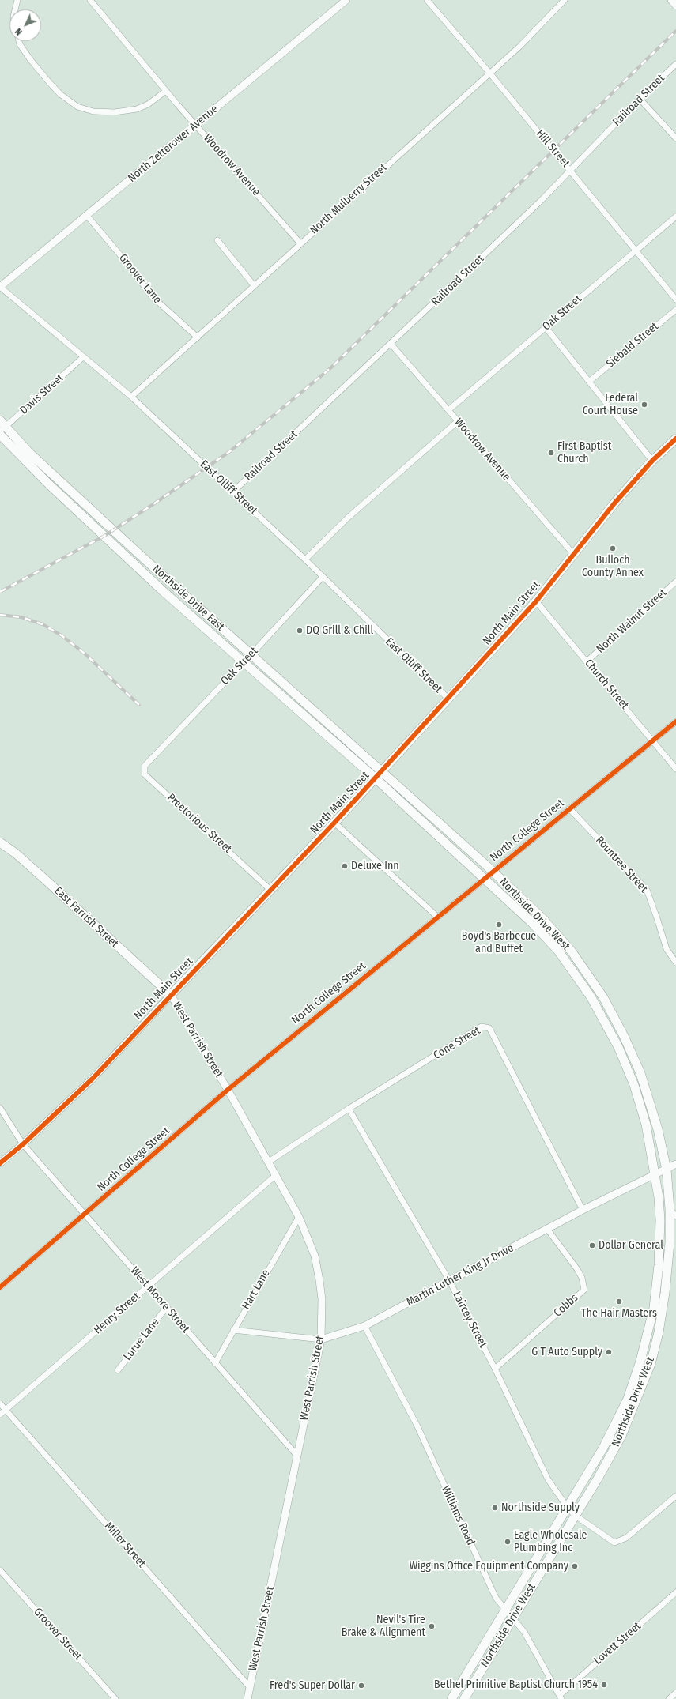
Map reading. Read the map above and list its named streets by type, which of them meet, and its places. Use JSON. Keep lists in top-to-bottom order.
{
  "streets": {
    "main road": [
      "Northside Drive East",
      "North Main Street",
      "Northside Drive West",
      "East Parrish Street"
    ],
    "street": [
      "Railroad Street",
      "North Zetterower Avenue",
      "Hill Street",
      "Woodrow Avenue",
      "North Mulberry Street",
      "Groover Lane",
      "Oak Street",
      "Siebald Street",
      "Davis Street",
      "East Olliff Street",
      "North Walnut Street",
      "Church Street",
      "Preetorious Street",
      "North College Street",
      "Rountree Street",
      "West Parrish Street",
      "Cone Street",
      "Martin Luther King Jr Drive",
      "Hart Lane",
      "West Moore Street",
      "Cobbs",
      "Henry Street",
      "Laircey Street",
      "Lurue Lane",
      "Williams Road",
      "Miller Street",
      "Groover Street",
      "Lovett Street"
    ]
  },
  "crossings": [
    ["Railroad Street", "Hill Street"],
    ["Railroad Street", "Woodrow Avenue"],
    ["Railroad Street", "East Olliff Street"],
    ["North Zetterower Avenue", "Woodrow Avenue"],
    ["North Zetterower Avenue", "Groover Lane"],
    ["North Zetterower Avenue", "East Olliff Street"],
    ["Hill Street", "North Mulberry Street"],
    ["Hill Street", "Oak Street"],
    ["Woodrow Avenue", "North Mulberry Street"],
    ["Woodrow Avenue", "Oak Street"],
    ["Woodrow Avenue", "North Main Street"],
    ["North Mulberry Street", "Groover Lane"],
    ["North Mulberry Street", "East Olliff Street"],
    ["Oak Street", "East Olliff Street"],
    ["Oak Street", "Northside Drive East"],
    ["Oak Street", "Preetorious Street"],
    ["Davis Street", "East Olliff Street"],
    ["Davis Street", "Northside Drive East"],
    ["East Olliff Street", "North Main Street"],
    ["Northside Drive East", "North Main Street"],
    ["Northside Drive East", "Northside Drive West"],
    ["North Main Street", "Church Street"],
    ["North Main Street", "Preetorious Street"],
    ["North Main Street", "Northside Drive West"],
    ["North Main Street", "East Parrish Street"],
    ["North Main Street", "West Parrish Street"],
    ["North Main Street", "West Moore Street"],
    ["North Walnut Street", "Church Street"],
    ["Church Street", "North College Street"],
    ["North College Street", "Rountree Street"],
    ["North College Street", "Northside Drive West"],
    ["North College Street", "West Parrish Street"],
    ["North College Street", "West Moore Street"],
    ["Northside Drive West", "Martin Luther King Jr Drive"],
    ["Northside Drive West", "Laircey Street"],
    ["Northside Drive West", "Williams Road"],
    ["East Parrish Street", "West Parrish Street"],
    ["West Parrish Street", "Cone Street"],
    ["West Parrish Street", "Martin Luther King Jr Drive"],
    ["West Parrish Street", "Hart Lane"],
    ["West Parrish Street", "West Moore Street"],
    ["West Parrish Street", "Henry Street"],
    ["West Parrish Street", "Miller Street"],
    ["Cone Street", "Martin Luther King Jr Drive"],
    ["Cone Street", "Laircey Street"],
    ["Martin Luther King Jr Drive", "Hart Lane"],
    ["Martin Luther King Jr Drive", "Cobbs"],
    ["Martin Luther King Jr Drive", "Laircey Street"],
    ["Martin Luther King Jr Drive", "Williams Road"],
    ["Hart Lane", "West Moore Street"],
    ["West Moore Street", "Henry Street"],
    ["West Moore Street", "Lurue Lane"],
    ["Cobbs", "Laircey Street"],
    ["Henry Street", "Miller Street"],
    ["Williams Road", "Lovett Street"]
  ],
  "places": [
    "Federal Court House",
    "First Baptist Church",
    "Bulloch County Annex",
    "DQ Grill & Chill",
    "Deluxe Inn",
    "Boyd's Barbecue and Buffet",
    "Dollar General",
    "The Hair Masters",
    "G T Auto Supply",
    "Northside Supply",
    "Eagle Wholesale Plumbing Inc",
    "Wiggins Office Equipment Company",
    "Nevil's Tire Brake & Alignment",
    "Bethel Primitive Baptist Church 1954",
    "Fred's Super Dollar"
  ],
  "north": "bottom left"
}
